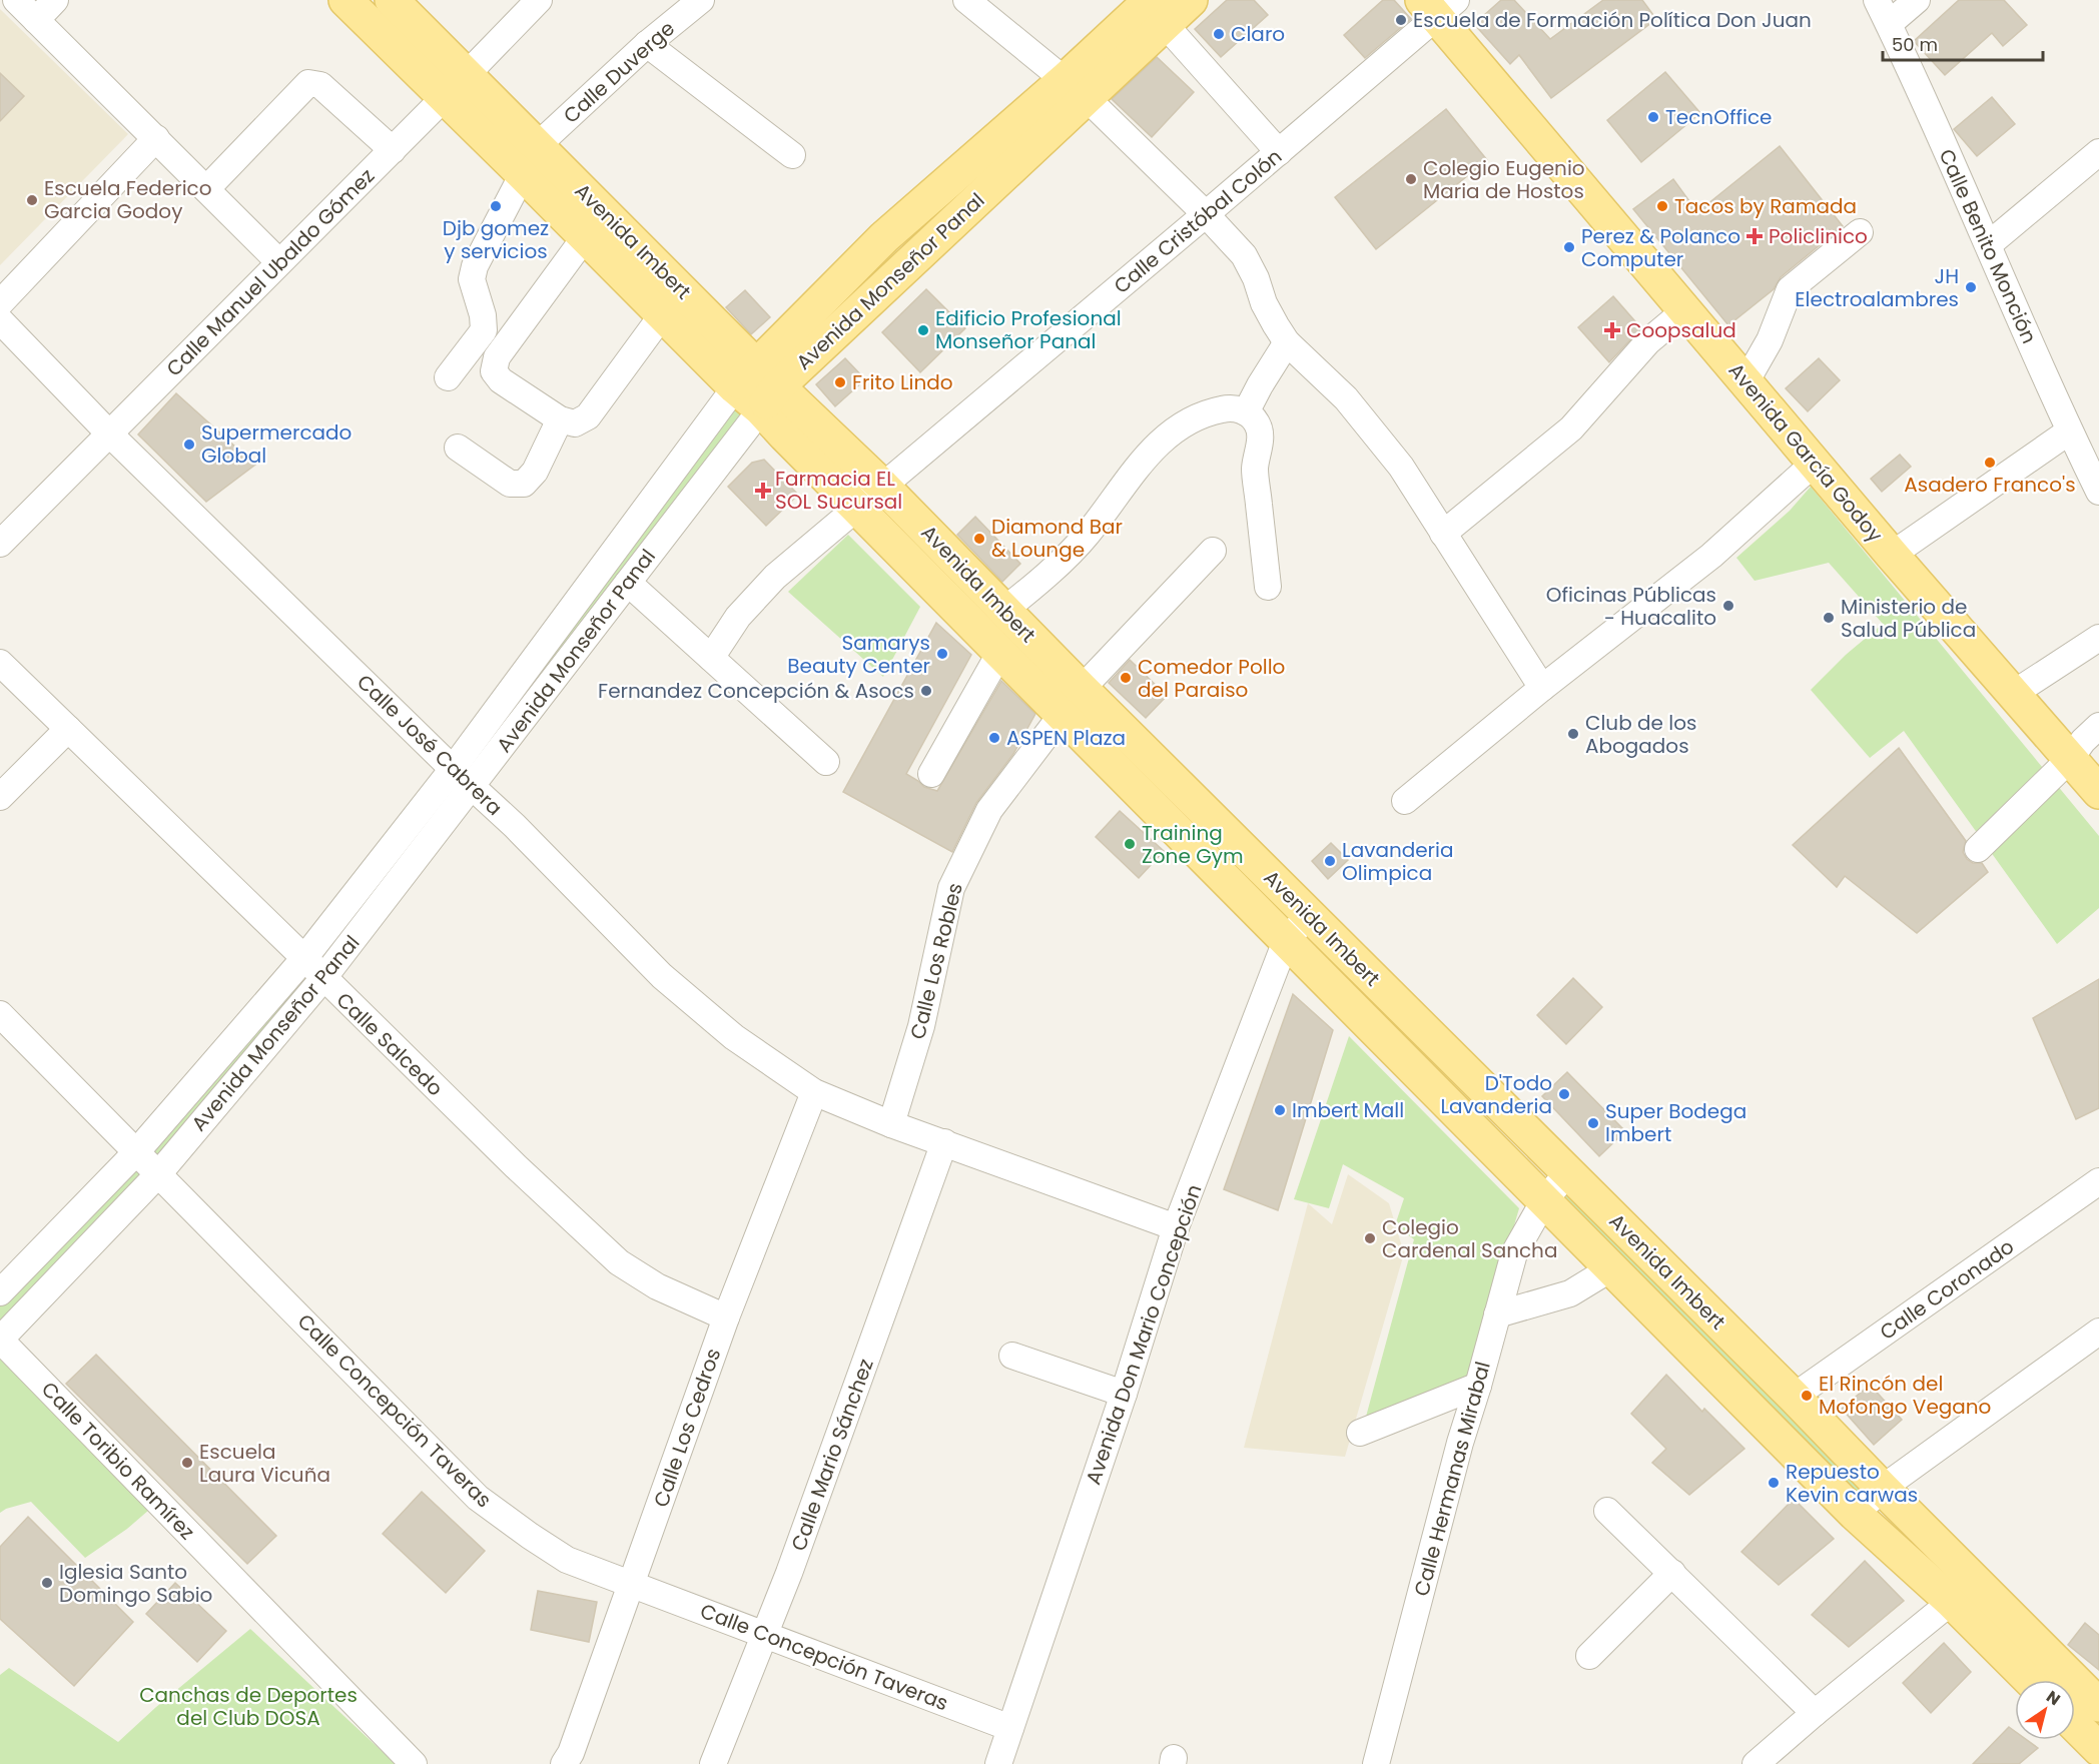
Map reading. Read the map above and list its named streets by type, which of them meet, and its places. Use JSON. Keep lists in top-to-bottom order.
{
  "streets": {
    "main road": ["Avenida Imbert", "Avenida Monseñor Panal", "Avenida García Godoy"],
    "street": [
      "Calle Duverge",
      "Calle Cristóbal Colón",
      "Calle Benito Monción",
      "Calle Manuel Ubaldo Gómez",
      "Calle José Cabrera",
      "Calle Los Robles",
      "Calle Salcedo",
      "Calle Coronado",
      "Avenida Don Mario Concepción",
      "Calle Concepción Taveras",
      "Calle Los Cedros",
      "Calle Mario Sánchez",
      "Calle Toribio Ramírez",
      "Calle Hermanas Mirabal"
    ]
  },
  "crossings": [
    ["Calle Duverge", "Avenida Imbert"],
    ["Calle Cristóbal Colón", "Avenida Imbert"],
    ["Calle Cristóbal Colón", "Avenida García Godoy"],
    ["Avenida Imbert", "Calle Manuel Ubaldo Gómez"],
    ["Avenida Imbert", "Avenida Monseñor Panal"],
    ["Avenida Imbert", "Calle Los Robles"],
    ["Avenida Imbert", "Calle Coronado"],
    ["Avenida Imbert", "Avenida Don Mario Concepción"],
    ["Avenida Imbert", "Calle Hermanas Mirabal"],
    ["Calle Manuel Ubaldo Gómez", "Calle José Cabrera"],
    ["Avenida Monseñor Panal", "Calle José Cabrera"],
    ["Avenida Monseñor Panal", "Calle Salcedo"],
    ["Avenida Monseñor Panal", "Calle Concepción Taveras"],
    ["Avenida Monseñor Panal", "Calle Toribio Ramírez"],
    ["Calle José Cabrera", "Calle Los Robles"],
    ["Calle José Cabrera", "Avenida Don Mario Concepción"],
    ["Calle José Cabrera", "Calle Los Cedros"],
    ["Calle José Cabrera", "Calle Mario Sánchez"],
    ["Calle Salcedo", "Calle Los Cedros"],
    ["Avenida Don Mario Concepción", "Calle Concepción Taveras"],
    ["Calle Concepción Taveras", "Calle Los Cedros"],
    ["Calle Concepción Taveras", "Calle Mario Sánchez"]
  ],
  "parks": ["Canchas de Deportes del Club DOSA"],
  "places": {
    "other": [
      "Escuela de Formación Política Don Juan",
      "Claro",
      "TecnOffice",
      "Colegio Eugenio Maria de Hostos",
      "Escuela Federico Garcia Godoy",
      "Djb gomez y servicios",
      "Tacos by Ramada",
      "Perez & Polanco Computer",
      "JH Electroalambres",
      "Edificio Profesional Monseñor Panal",
      "Frito Lindo",
      "Supermercado Global",
      "Asadero Franco's",
      "Diamond Bar & Lounge",
      "Oficinas Públicas - Huacalito",
      "Ministerio de Salud Pública",
      "Samarys Beauty Center",
      "Comedor Pollo del Paraiso",
      "Fernandez Concepción & Asocs",
      "Club de los Abogados",
      "ASPEN Plaza",
      "Training Zone Gym",
      "Lavanderia Olimpica",
      "D'Todo Lavanderia",
      "Imbert Mall",
      "Super Bodega Imbert",
      "Colegio Cardenal Sancha",
      "El Rincón del Mofongo Vegano",
      "Escuela Laura Vicuña",
      "Repuesto Kevin carwas",
      "Iglesia Santo Domingo Sabio"
    ],
    "health": ["Policlinico", "Coopsalud", "Farmacia EL SOL Sucursal"]
  },
  "scale_bar": "50 m",
  "north": "top right"
}
